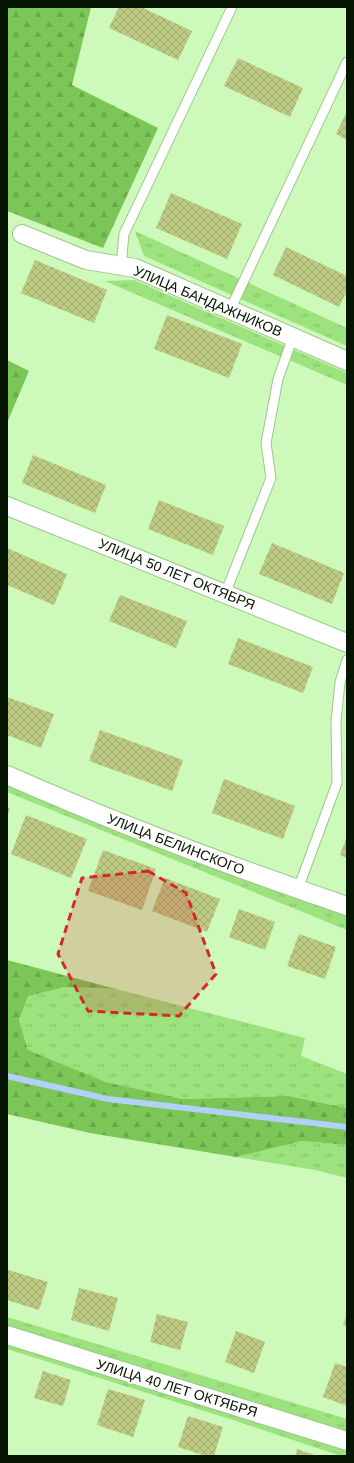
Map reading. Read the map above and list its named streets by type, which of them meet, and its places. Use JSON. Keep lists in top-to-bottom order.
{
  "streets": {
    "street": [
      "УЛИЦА БАНДАЖНИКОВ",
      "УЛИЦА 50 ЛЕТ ОКТЯБРЯ",
      "УЛИЦА БЕЛИНСКОГО",
      "УЛИЦА 40 ЛЕТ ОКТЯБРЯ"
    ]
  }
}
